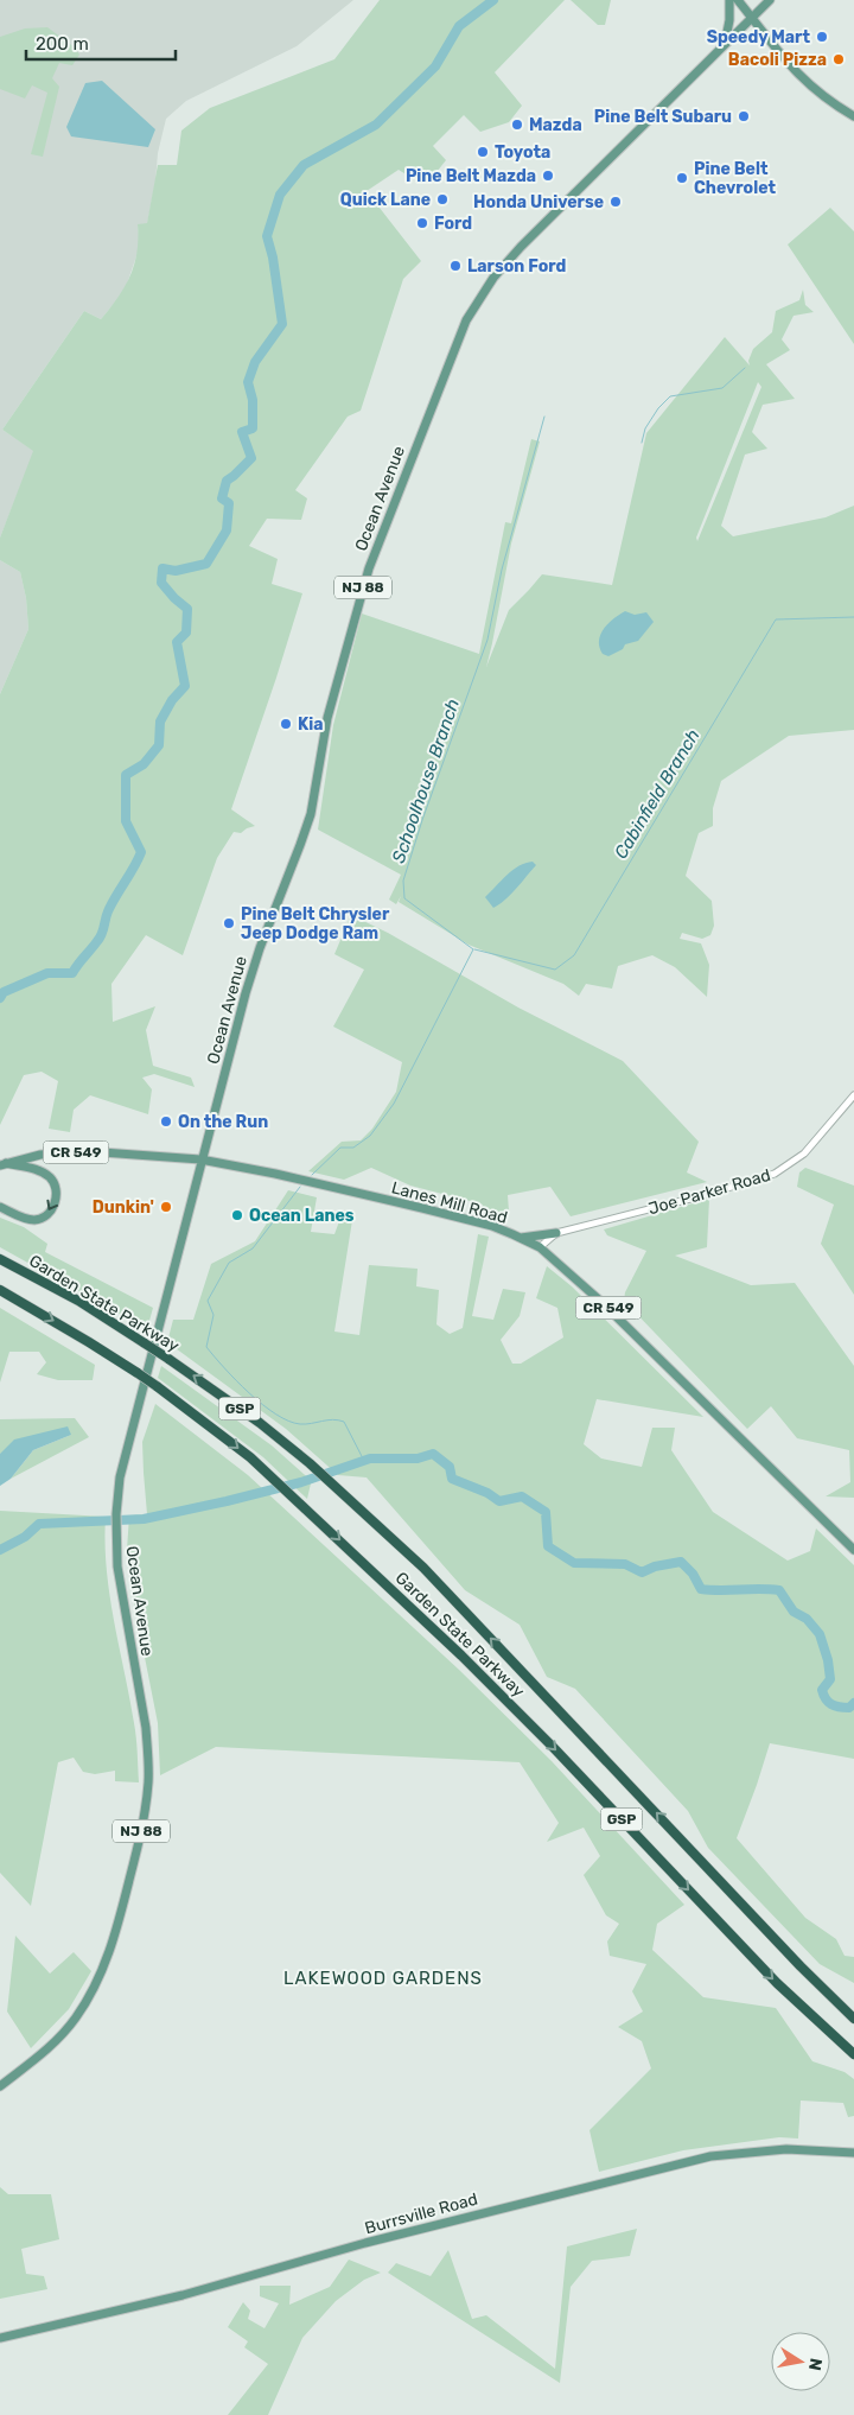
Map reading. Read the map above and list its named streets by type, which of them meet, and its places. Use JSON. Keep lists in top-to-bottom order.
{
  "streets": {
    "highway": ["Garden State Parkway", "GSP"],
    "main road": [
      "Ocean Avenue",
      "NJ 88",
      "CR 549",
      "Lanes Mill Road",
      "Burrsville Road"
    ],
    "street": ["Joe Parker Road"]
  },
  "crossings": [
    ["Ocean Avenue", "CR 549"],
    ["Ocean Avenue", "Lanes Mill Road"],
    ["CR 549", "Lanes Mill Road"],
    ["Joe Parker Road", "Lanes Mill Road"]
  ],
  "districts": ["LAKEWOOD GARDENS"],
  "water": ["Schoolhouse Branch", "Cabinfield Branch"],
  "places": [
    "Speedy Mart",
    "Bacoli Pizza",
    "Pine Belt Subaru",
    "Mazda",
    "Toyota",
    "Pine Belt Mazda",
    "Pine Belt Chevrolet",
    "Quick Lane",
    "Honda Universe",
    "Ford",
    "Larson Ford",
    "Kia",
    "Pine Belt Chrysler Jeep Dodge Ram",
    "On the Run",
    "Dunkin'",
    "Ocean Lanes"
  ],
  "scale_bar": "200 m",
  "north": "right"
}
